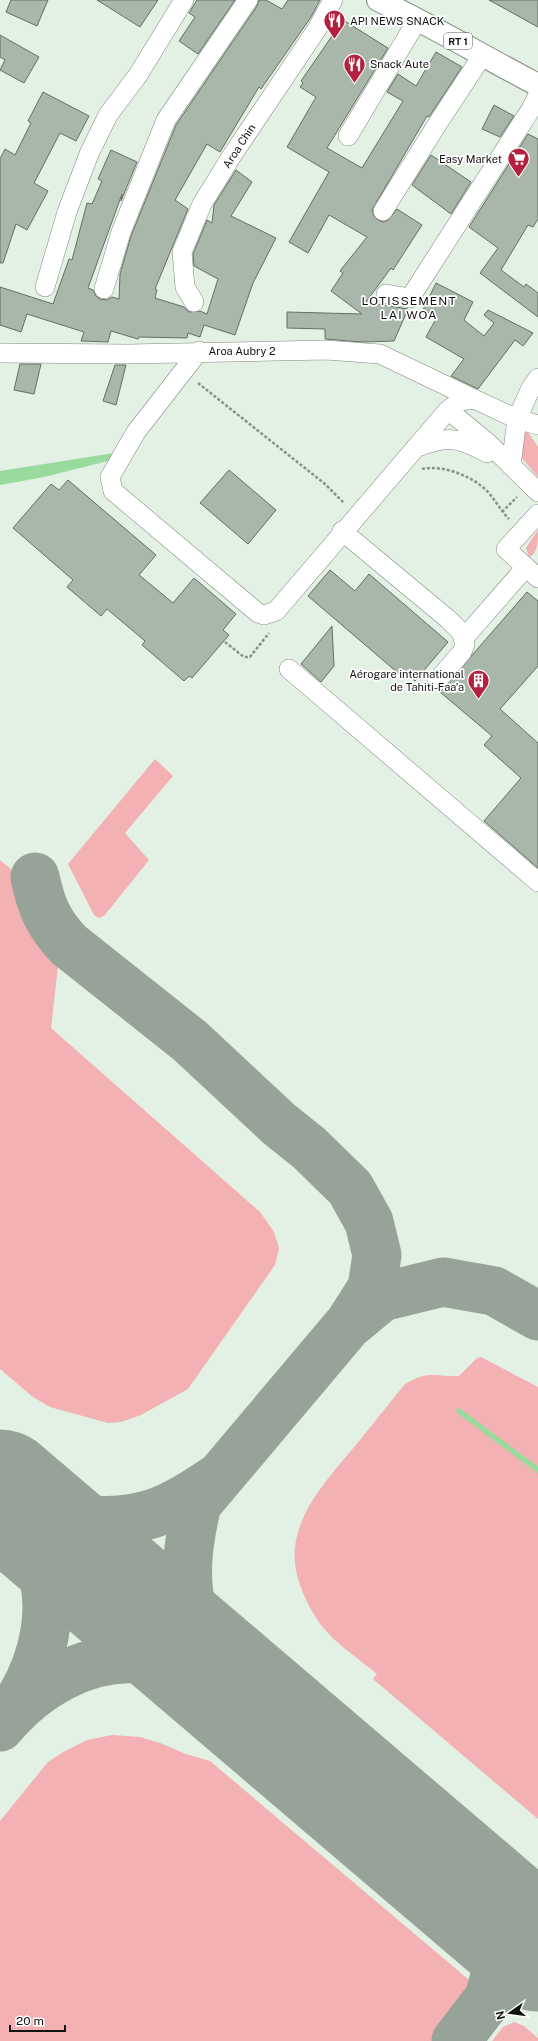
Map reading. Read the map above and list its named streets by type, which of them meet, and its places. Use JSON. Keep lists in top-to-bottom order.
{
  "streets": {
    "main road": ["RT 1"],
    "street": ["Aroa Chin", "Aroa Aubry 2"]
  },
  "districts": ["LOTISSEMENT LAI WOA"],
  "places": {
    "restaurant": ["API NEWS SNACK", "Snack Aute"],
    "supermarket": ["Easy Market"],
    "building": ["Aérogare international de Tahiti-Faa'a"]
  },
  "scale_bar": "20 m",
  "north": "left"
}
